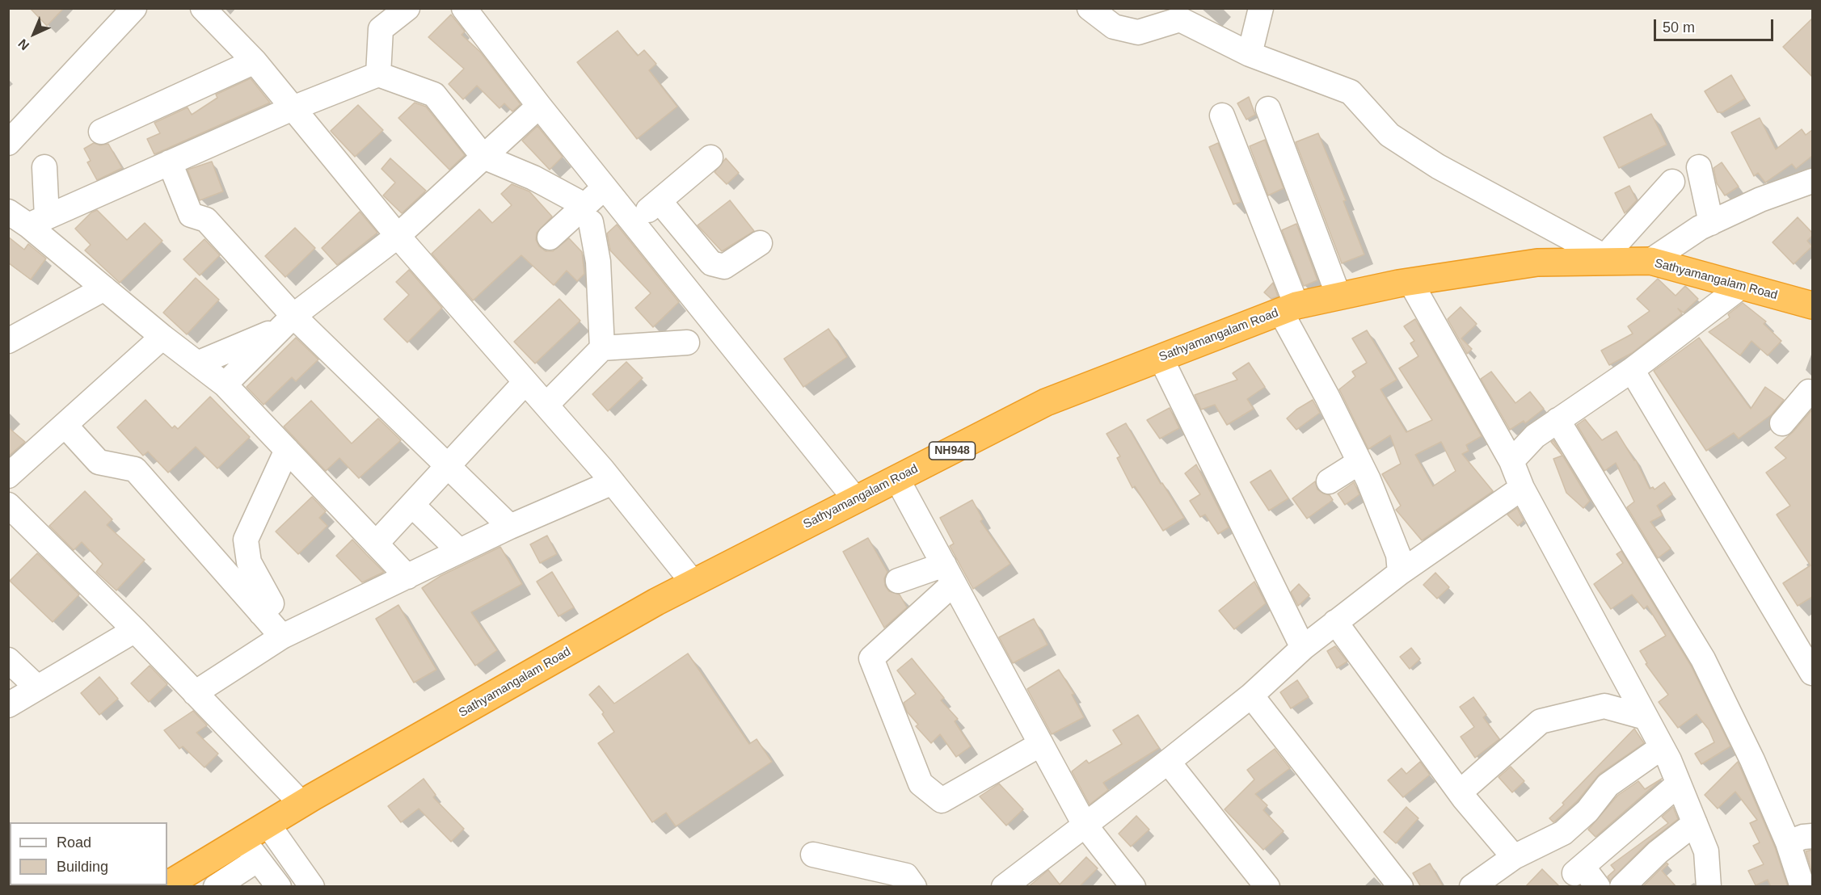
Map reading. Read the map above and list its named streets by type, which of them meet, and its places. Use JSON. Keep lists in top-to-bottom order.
{
  "streets": {
    "highway": ["Sathyamangalam Road", "NH948"]
  },
  "legend": ["Road", "Building"],
  "scale_bar": "50 m",
  "north": "bottom left"
}
